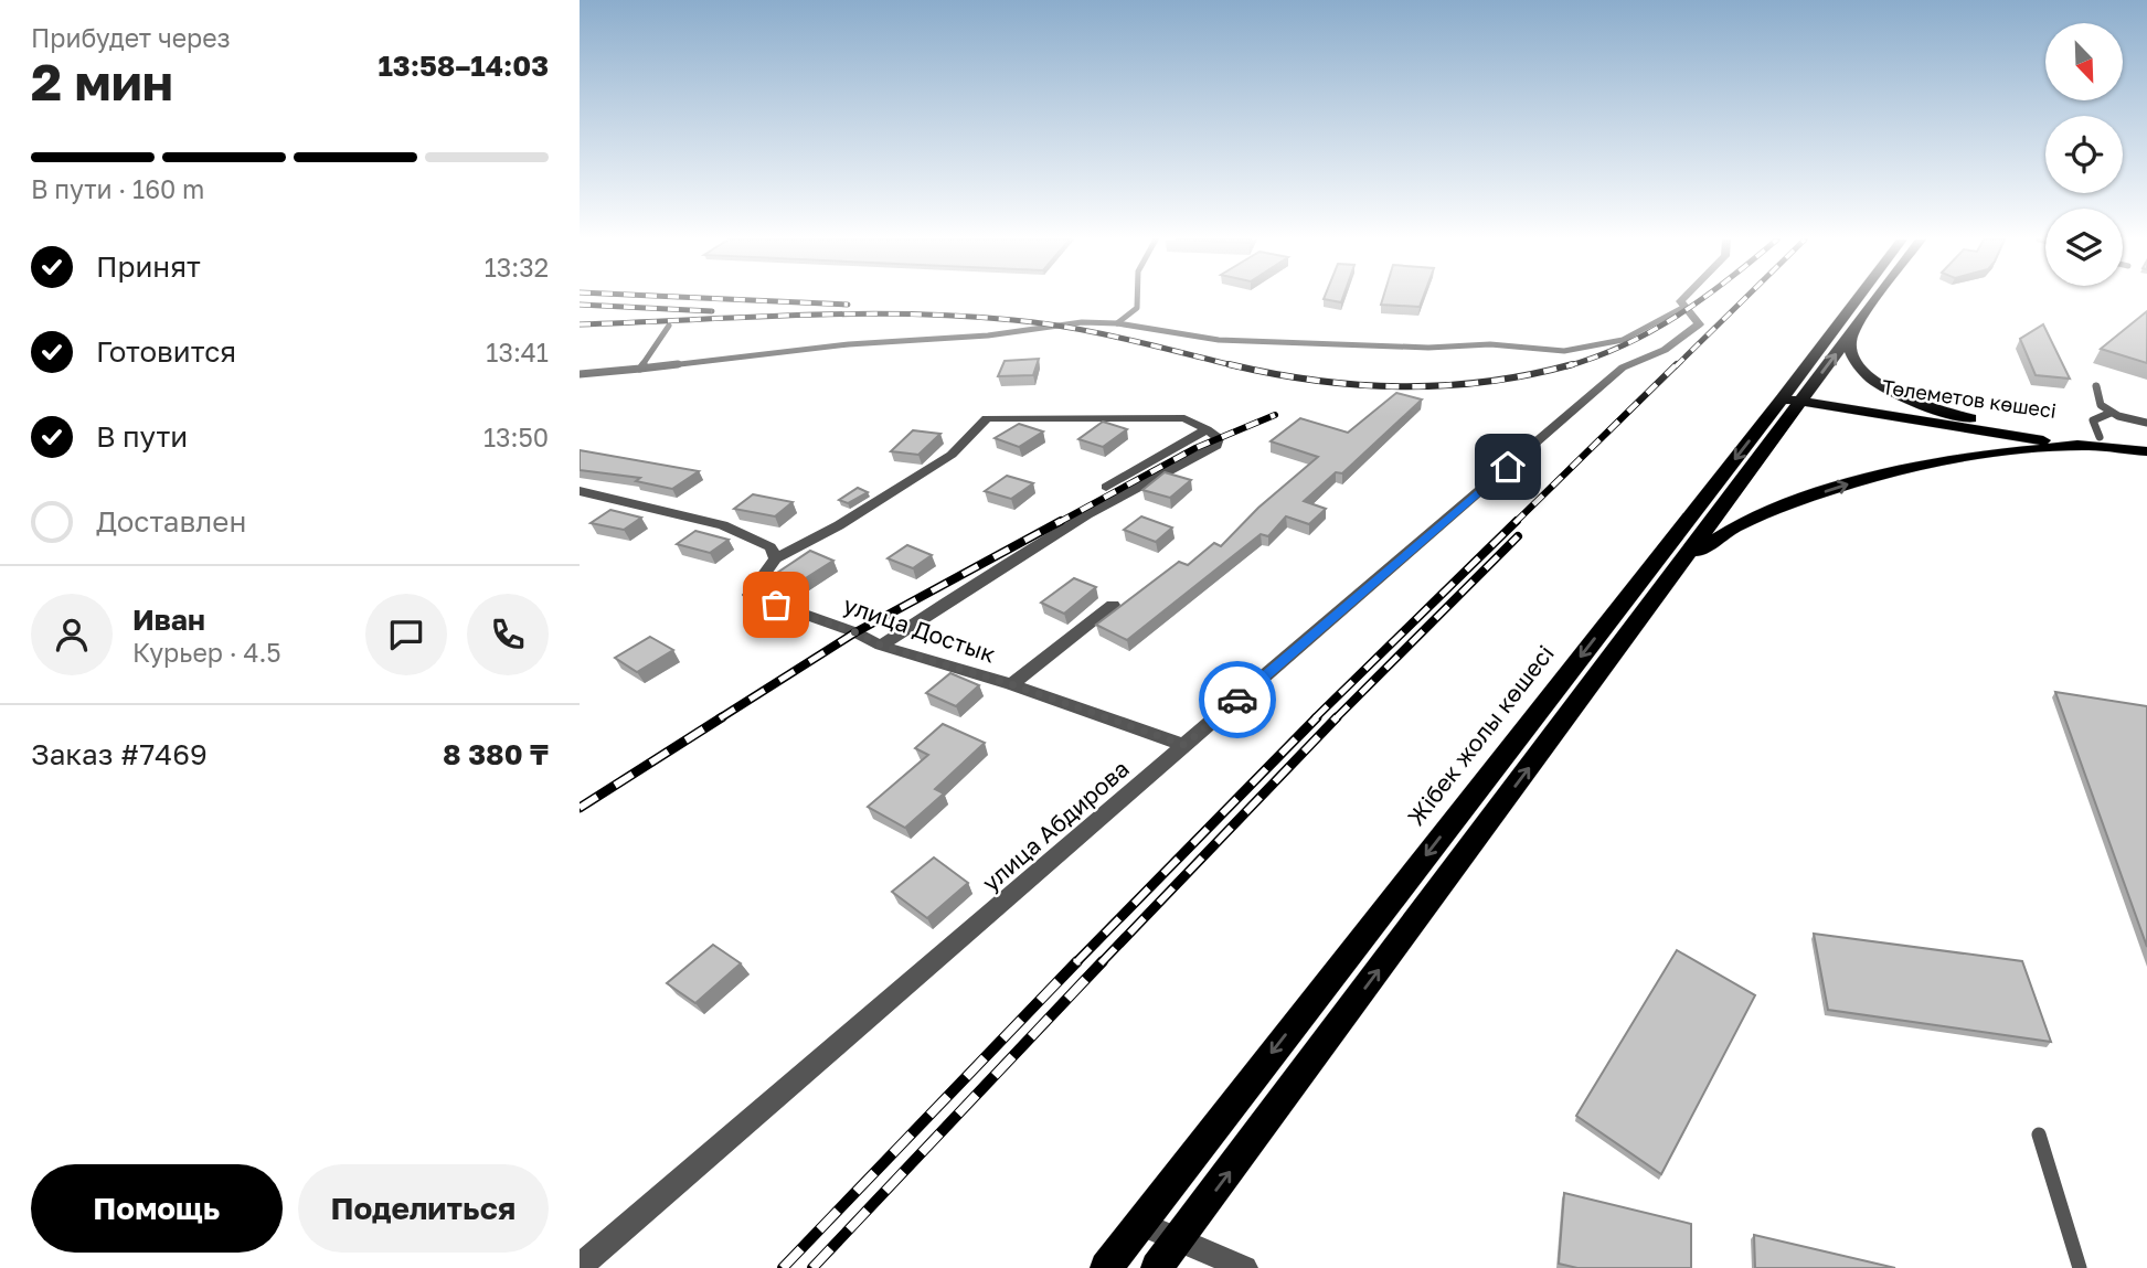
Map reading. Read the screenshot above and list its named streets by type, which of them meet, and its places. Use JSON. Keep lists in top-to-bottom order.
{
  "streets": {
    "main road": ["Төлеметов көшесі", "Жібек жолы көшесі"],
    "street": ["улица Достык", "улица Абдирова"]
  },
  "crossings": [
    ["Төлеметов көшесі", "Жібек жолы көшесі"],
    ["улица Достык", "улица Абдирова"]
  ],
  "north": "bottom right",
  "page": {
    "heading": ["2 мин", "Прибудет через", "13:58–14:03"],
    "panel": [
      "Иван",
      "Курьер · 4.5",
      "Заказ #7469",
      "8 380 ₸"
    ],
    "bar": "В пути · 160 m",
    "list": [
      ["Принят", "13:32"],
      ["Готовится", "13:41"],
      ["В пути", "13:50"],
      "Доставлен"
    ],
    "buttons": ["Помощь", "Поделиться"]
  }
}
